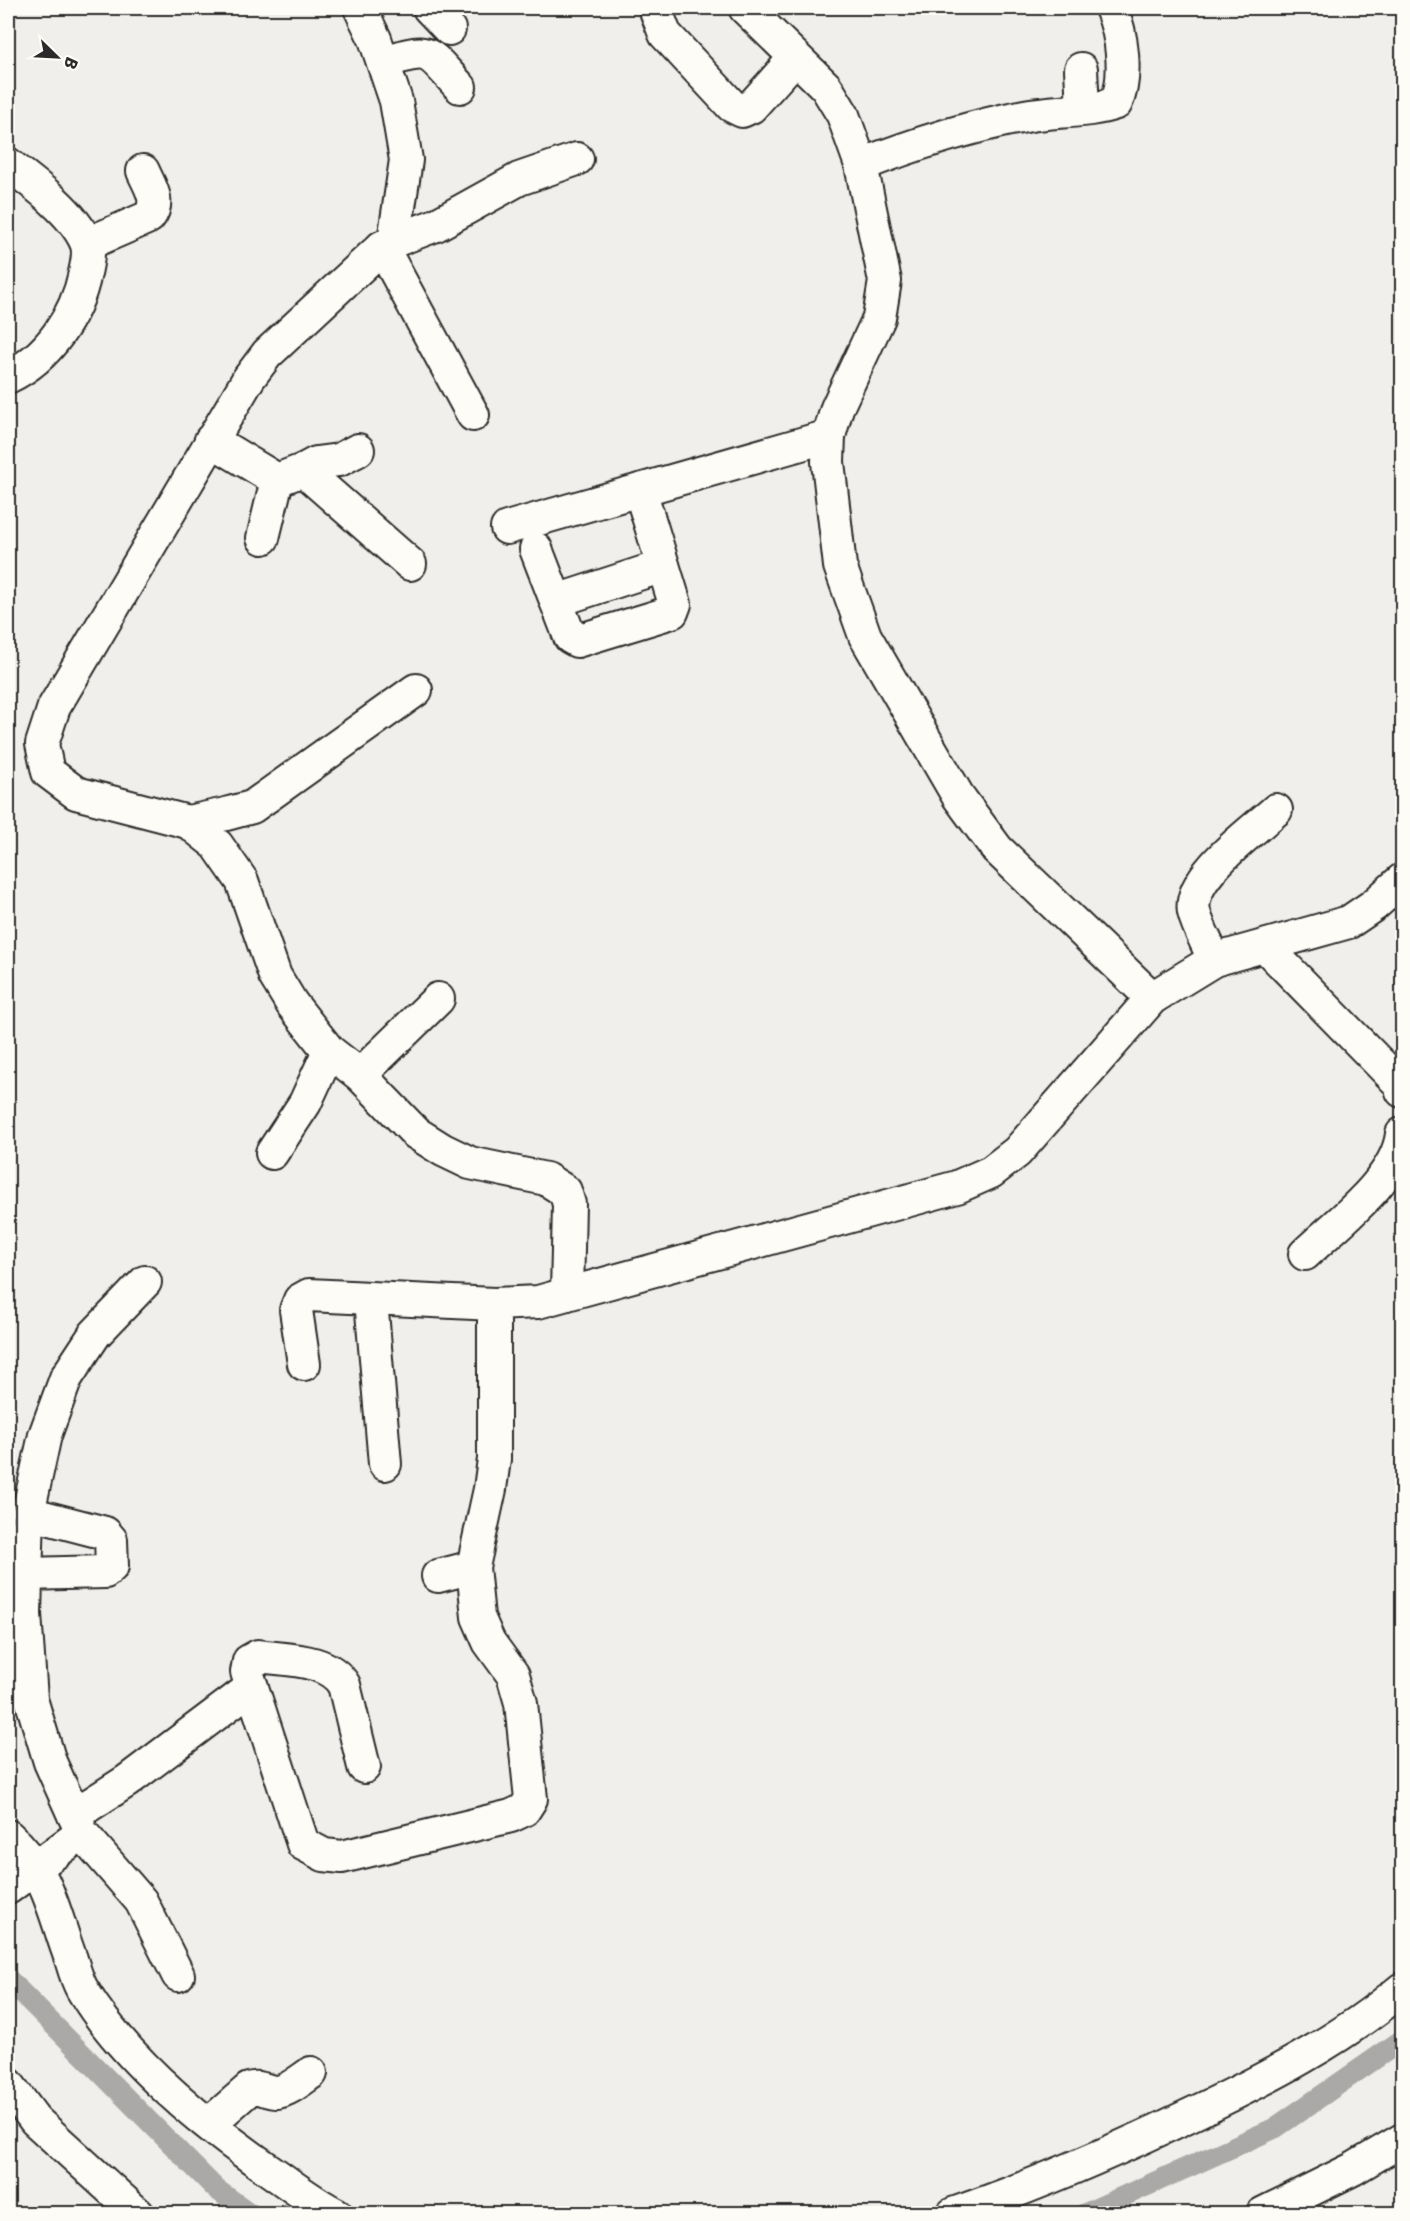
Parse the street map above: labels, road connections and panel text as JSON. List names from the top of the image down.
{
  "north": "bottom right"
}
